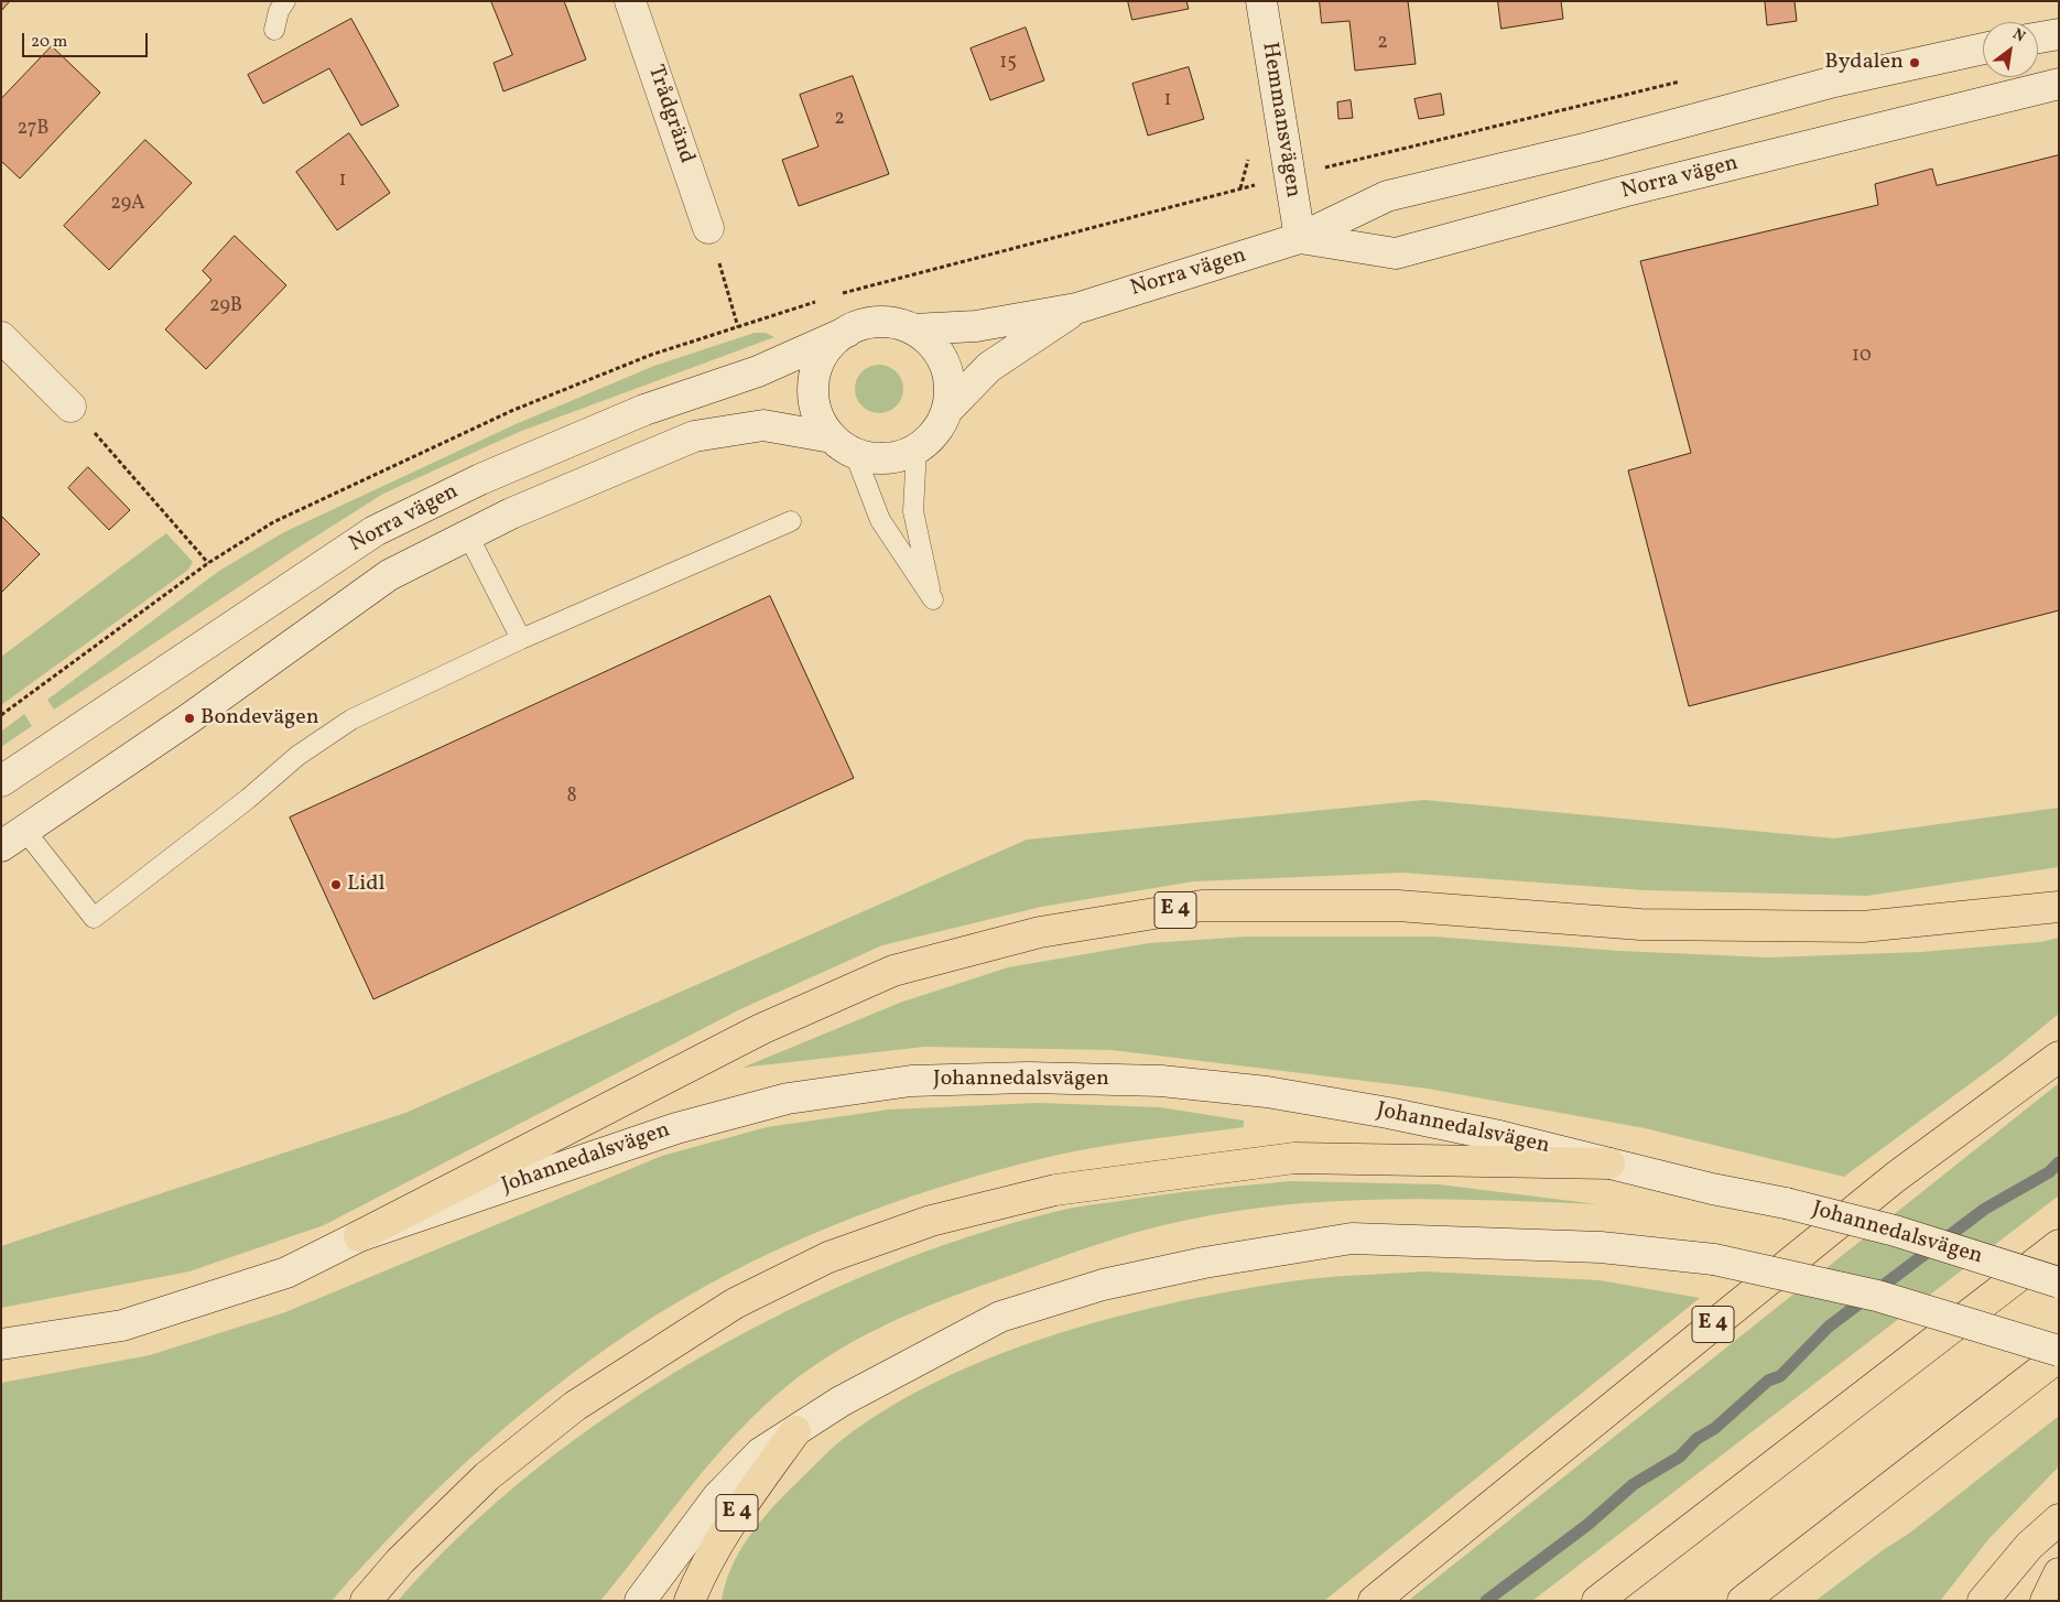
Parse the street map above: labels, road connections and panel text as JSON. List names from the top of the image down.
{
  "streets": {
    "highway": ["E 4"],
    "main road": [
      "Trådgränd",
      "Hemmansvägen",
      "Norra vägen",
      "Johannedalsvägen"
    ]
  },
  "crossings": [
    ["Hemmansvägen", "Norra vägen"],
    ["E 4", "Johannedalsvägen"]
  ],
  "places": ["Bydalen", "Bondevägen", "Lidl"],
  "house_numbers": [
    "2",
    "15",
    "1",
    "2",
    "27B",
    "1",
    "29A",
    "29B",
    "10",
    "8"
  ],
  "scale_bar": "20 m",
  "north": "top right"
}
